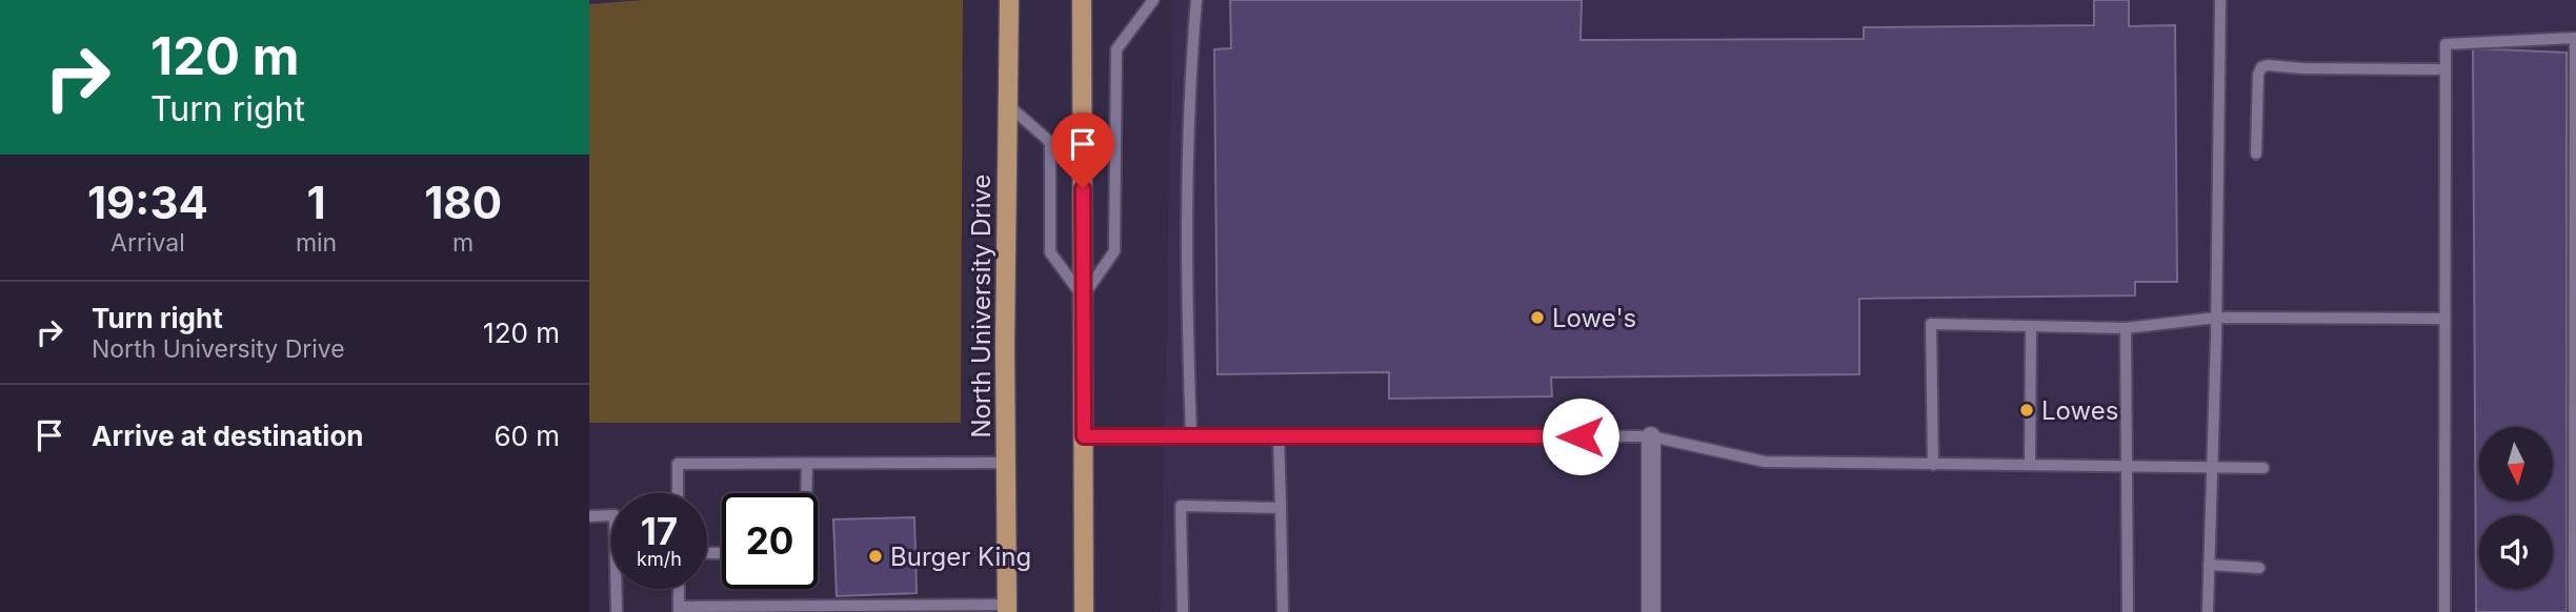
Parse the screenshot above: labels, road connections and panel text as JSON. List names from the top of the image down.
{
  "streets": {
    "main road": ["North University Drive"]
  },
  "places": ["Lowe's", "Lowes", "Burger King"],
  "north": "bottom",
  "page": {
    "turn": ["120 m", "Turn right"],
    "eta": [
      "19:34",
      "Arrival",
      "1",
      "min",
      "180",
      "m"
    ],
    "list": [
      {
        "name": "Turn right",
        "note": "North University Drive",
        "value": "120 m"
      },
      {
        "name": "Arrive at destination",
        "value": "60 m"
      }
    ],
    "speed": "17 km/h",
    "limit": "20"
  }
}
